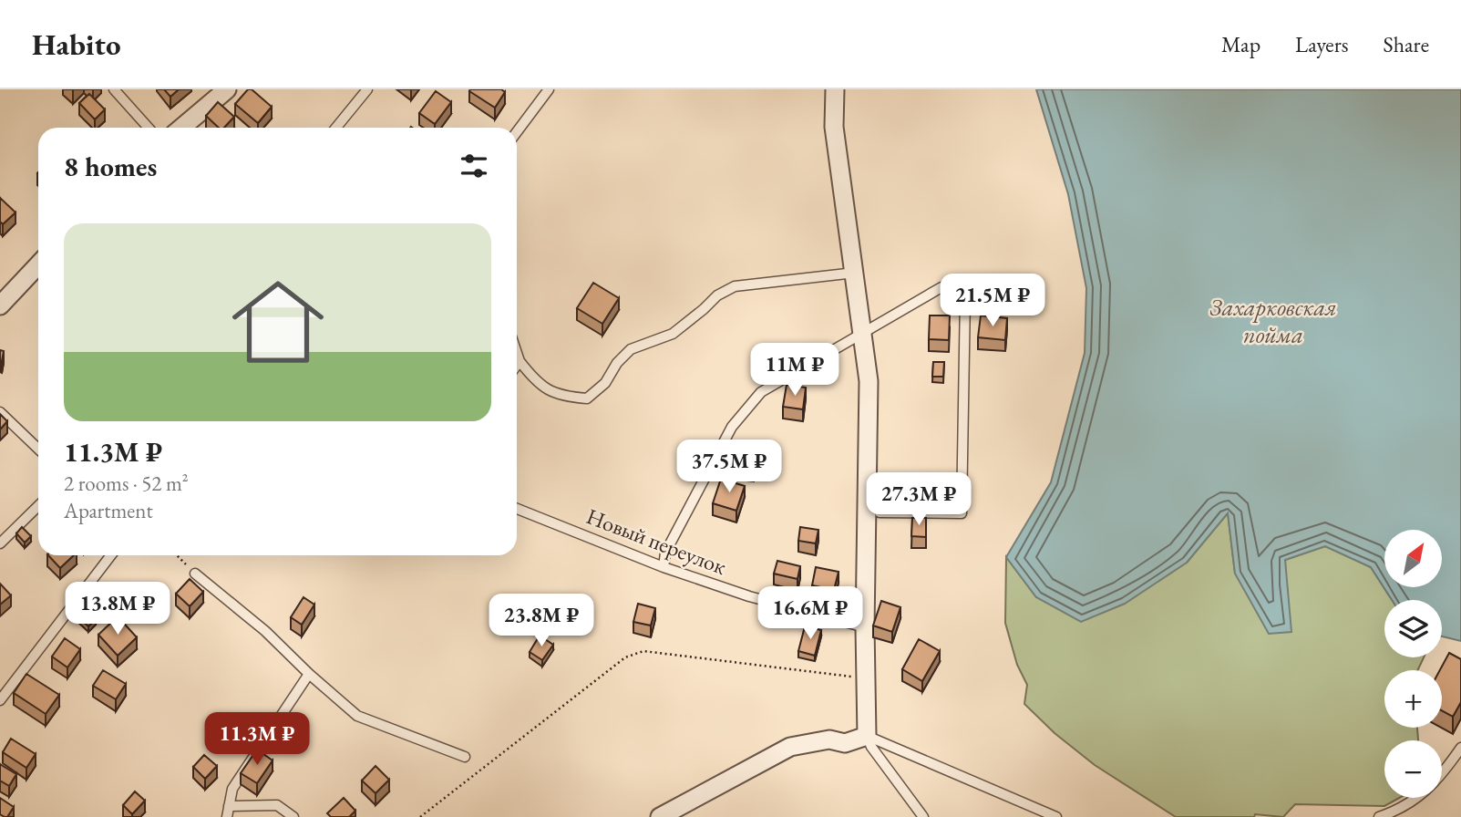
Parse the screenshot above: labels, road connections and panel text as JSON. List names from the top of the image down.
{
  "streets": {
    "lane": ["Новый переулок"]
  },
  "water": ["Захарковская пойма"],
  "north": "top right",
  "page": {
    "header": "Habito",
    "nav": ["Map", "Layers", "Share"],
    "heading": "8 homes",
    "list": [
      {
        "name": "11.3M ₽",
        "note": "2 rooms · 52 m² · Apartment"
      }
    ],
    "price": [
      "21.5M ₽",
      "11M ₽",
      "37.5M ₽",
      "27.3M ₽",
      "13.8M ₽",
      "16.6M ₽",
      "23.8M ₽",
      "11.3M ₽"
    ],
    "map_buttons": ["+", "−"]
  }
}
